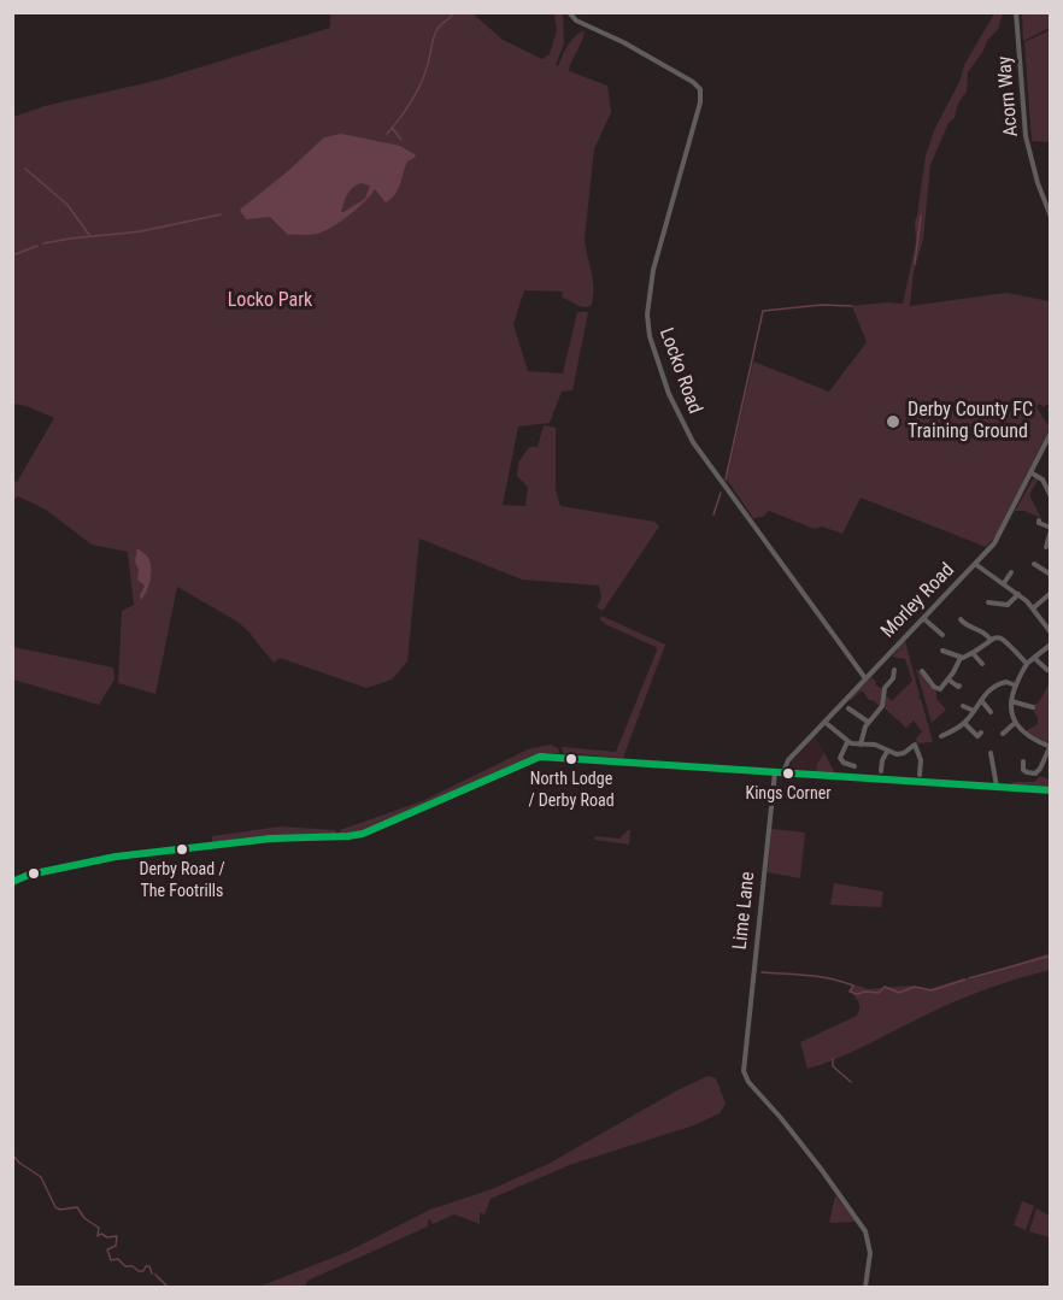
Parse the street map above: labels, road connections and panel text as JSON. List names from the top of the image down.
{
  "streets": {
    "street": [
      "Acorn Way",
      "Locko Road",
      "Morley Road",
      "Lime Lane"
    ]
  },
  "crossings": [
    ["Locko Road", "Morley Road"]
  ],
  "parks": ["Locko Park"],
  "places": [
    "Derby County FC Training Ground",
    "North Lodge / Derby Road",
    "Kings Corner",
    "Derby Road / The Footrills"
  ]
}
